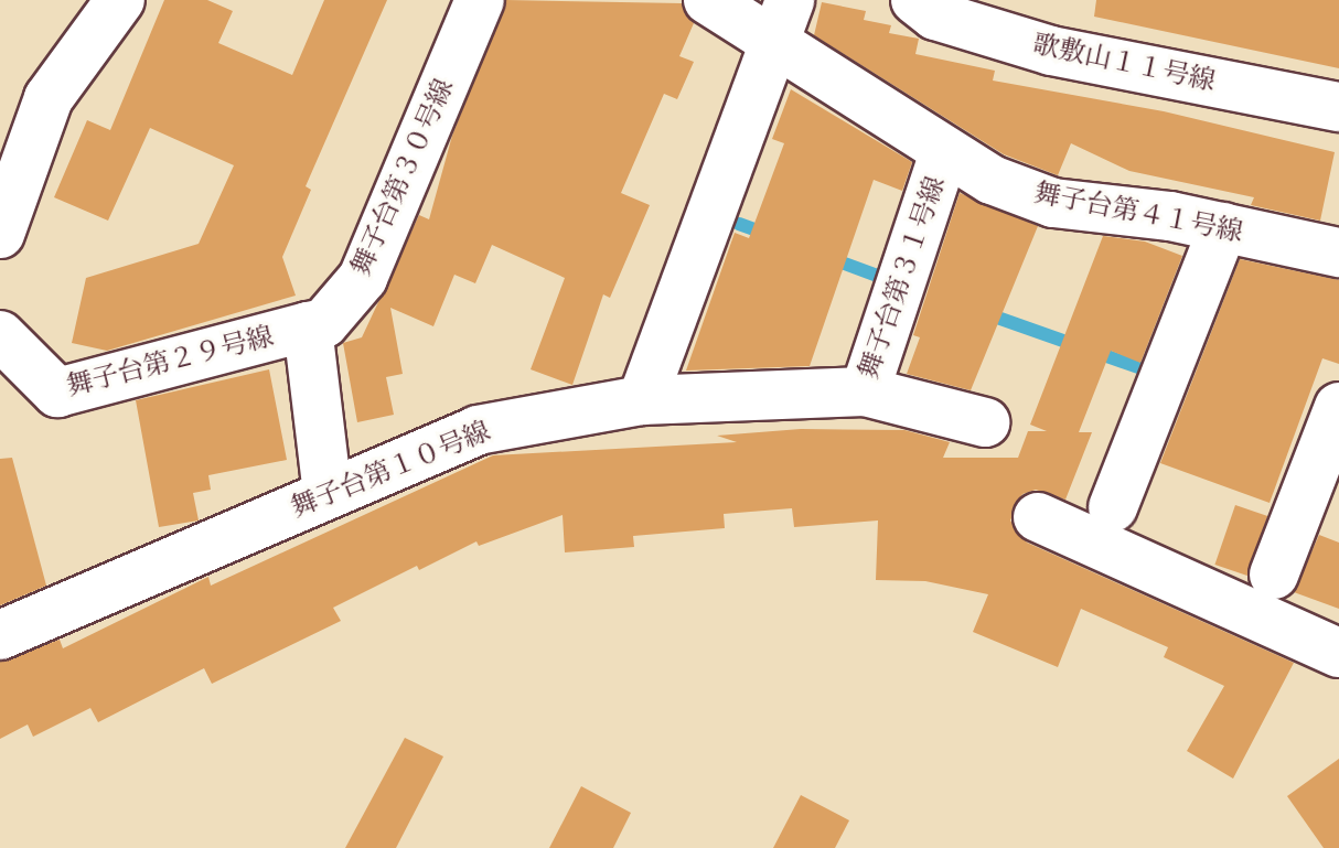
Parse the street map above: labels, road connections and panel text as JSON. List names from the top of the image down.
{
  "streets": {
    "street": [
      "歌敷山１１号線",
      "舞子台第３０号線",
      "舞子台第４１号線",
      "舞子台第３１号線",
      "舞子台第２９号線",
      "舞子台第１０号線"
    ]
  },
  "crossings": [
    ["舞子台第３０号線", "舞子台第２９号線"],
    ["舞子台第４１号線", "舞子台第３１号線"],
    ["舞子台第３１号線", "舞子台第１０号線"]
  ]
}
